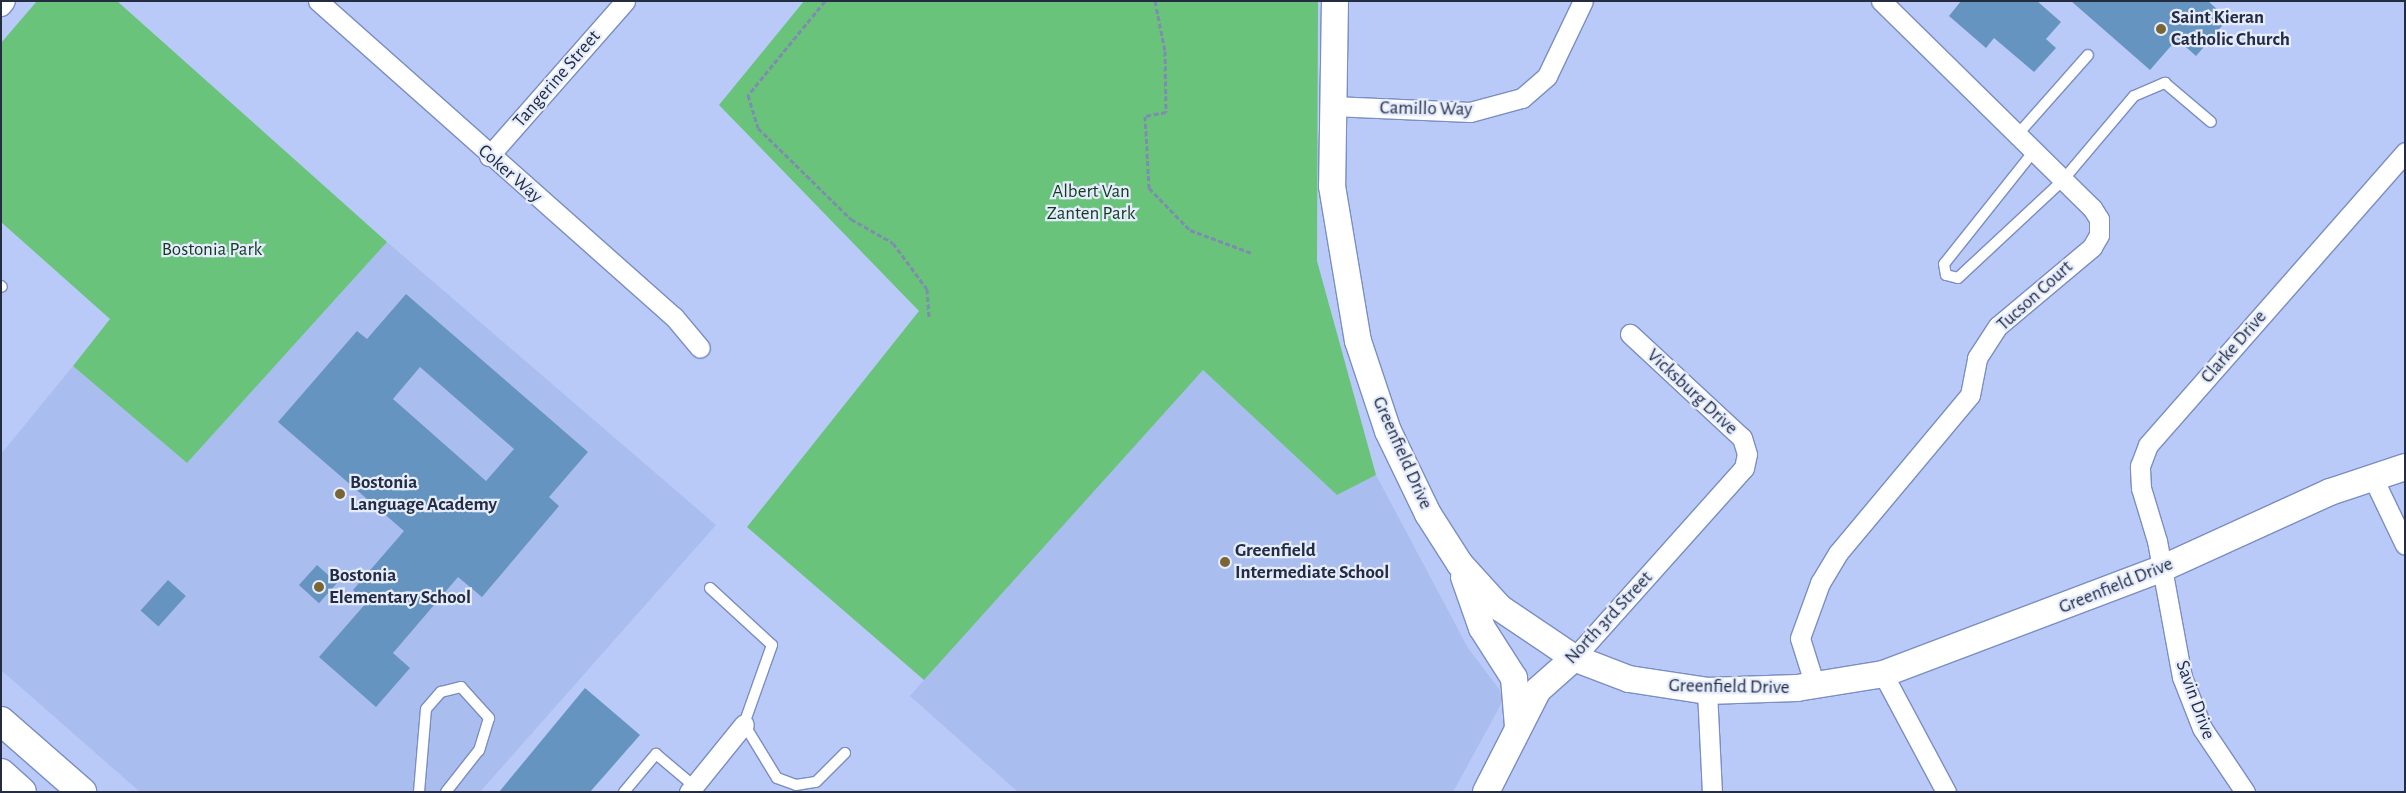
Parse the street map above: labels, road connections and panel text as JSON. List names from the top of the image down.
{
  "streets": {
    "main road": ["Greenfield Drive", "North 3rd Street"],
    "street": [
      "Tangerine Street",
      "Camillo Way",
      "Coker Way",
      "Tucson Court",
      "Clarke Drive",
      "Vicksburg Drive",
      "Savin Drive"
    ]
  },
  "crossings": [
    ["Tangerine Street", "Coker Way"],
    ["Camillo Way", "Greenfield Drive"],
    ["Tucson Court", "Greenfield Drive"],
    ["Clarke Drive", "Greenfield Drive"],
    ["Clarke Drive", "Savin Drive"],
    ["Vicksburg Drive", "North 3rd Street"],
    ["Greenfield Drive", "North 3rd Street"],
    ["Greenfield Drive", "Savin Drive"]
  ],
  "parks": ["Albert Van Zanten Park", "Bostonia Park"],
  "places": [
    "Saint Kieran Catholic Church",
    "Bostonia Language Academy",
    "Greenfield Intermediate School",
    "Bostonia Elementary School"
  ]
}
